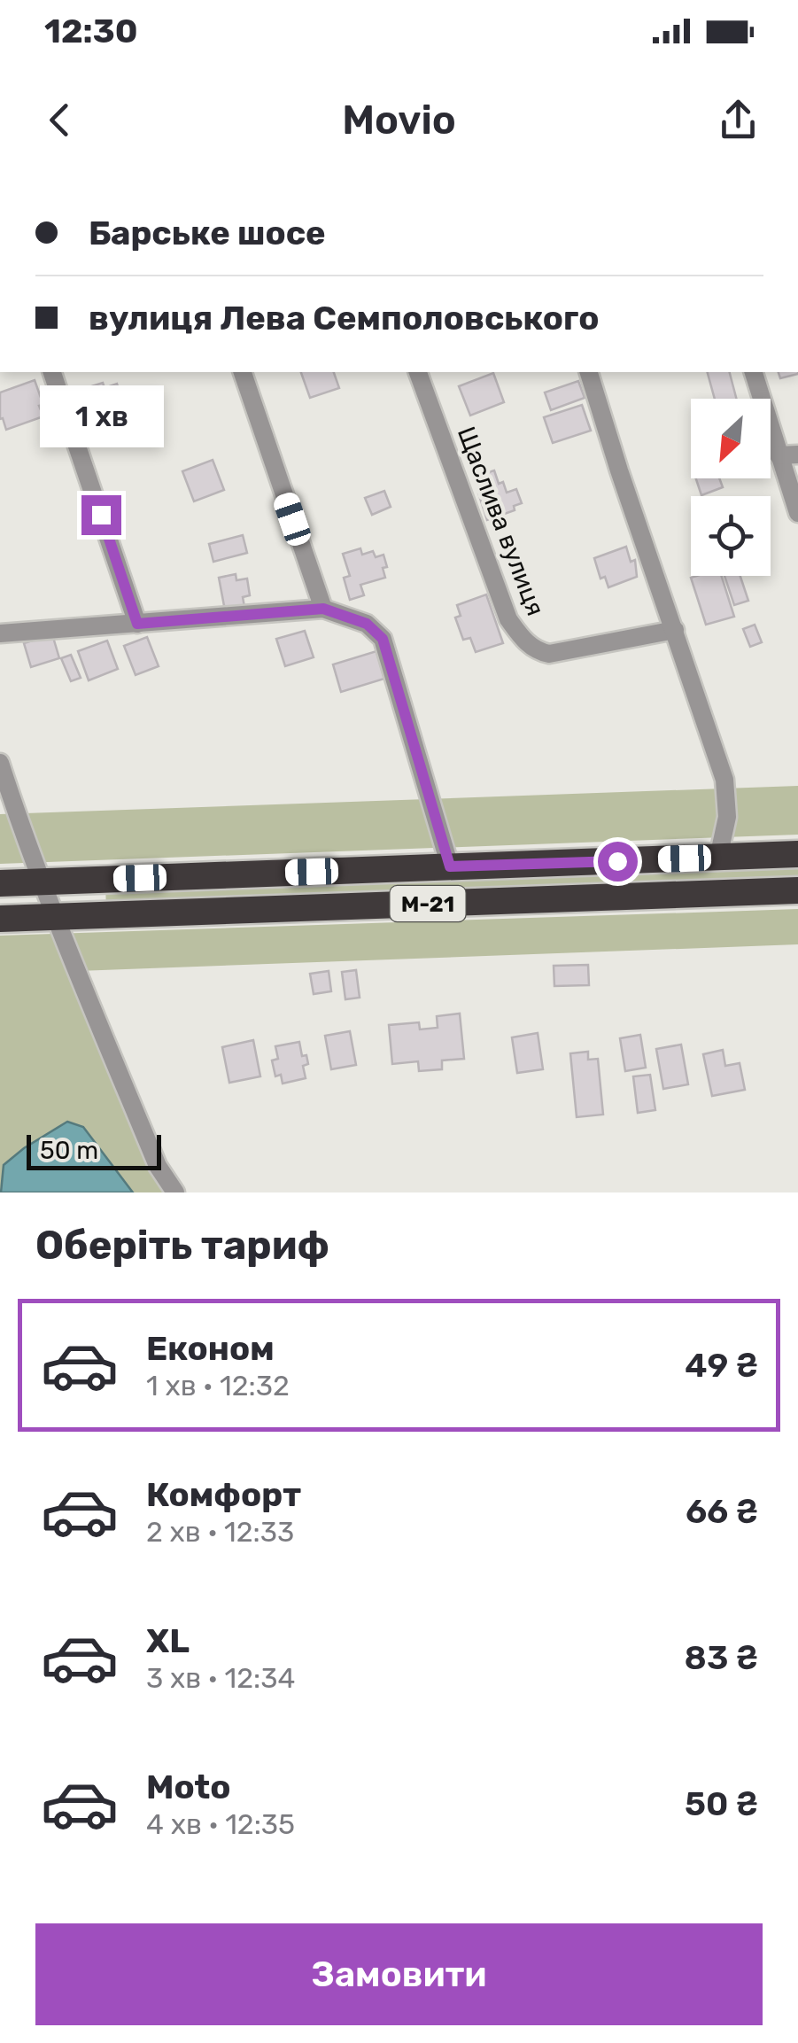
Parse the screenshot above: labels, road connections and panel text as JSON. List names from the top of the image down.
{
  "streets": {
    "highway": ["М-21"],
    "street": ["Щаслива вулиця"]
  },
  "scale_bar": "50 m",
  "north": "bottom left",
  "page": {
    "status": "12:30",
    "header": "Movio",
    "banner": ["Барське шосе", "вулиця Лева Семполовського"],
    "bubble": "1 хв",
    "scale": "50 m",
    "heading": "Оберіть тариф",
    "list": [
      {
        "name": "Економ",
        "note": "1 хв · 12:32",
        "value": "49 ₴"
      },
      {
        "name": "Комфорт",
        "note": "2 хв · 12:33",
        "value": "66 ₴"
      },
      {
        "name": "XL",
        "note": "3 хв · 12:34",
        "value": "83 ₴"
      },
      {
        "name": "Moto",
        "note": "4 хв · 12:35",
        "value": "50 ₴"
      }
    ],
    "buttons": "Замовити"
  }
}
